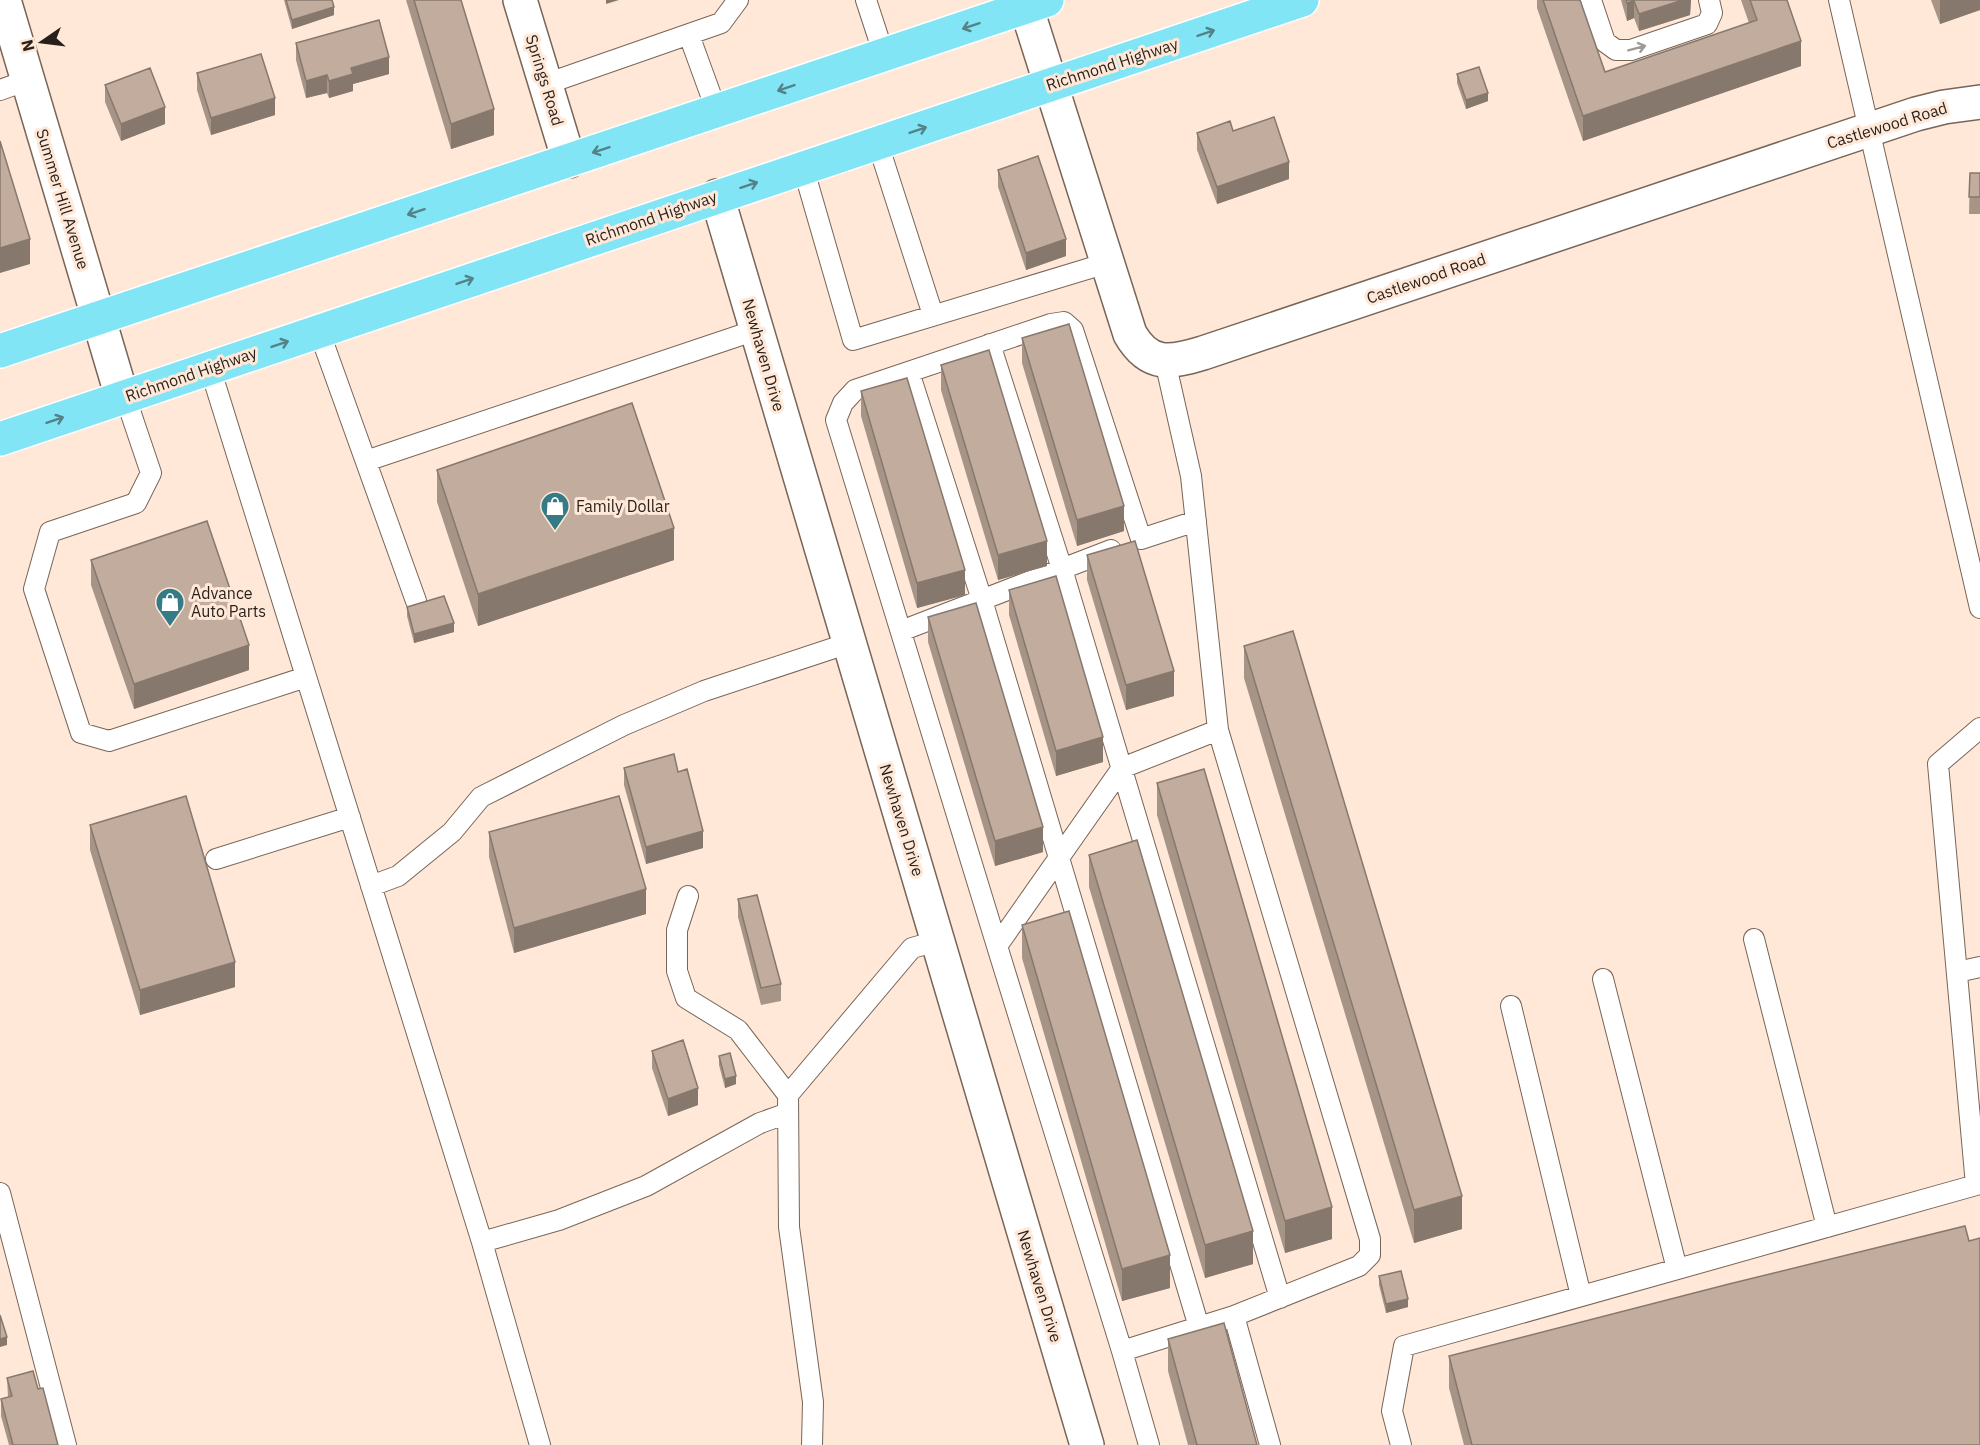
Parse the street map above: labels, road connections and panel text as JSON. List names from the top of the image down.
{
  "streets": {
    "main road": ["Richmond Highway"],
    "street": [
      "Springs Road",
      "Castlewood Road",
      "Summer Hill Avenue",
      "Newhaven Drive"
    ]
  },
  "crossings": [
    ["Richmond Highway", "Summer Hill Avenue"],
    ["Richmond Highway", "Newhaven Drive"]
  ],
  "places": {
    "shop": ["Family Dollar", "Advance Auto Parts"]
  },
  "north": "left"
}
